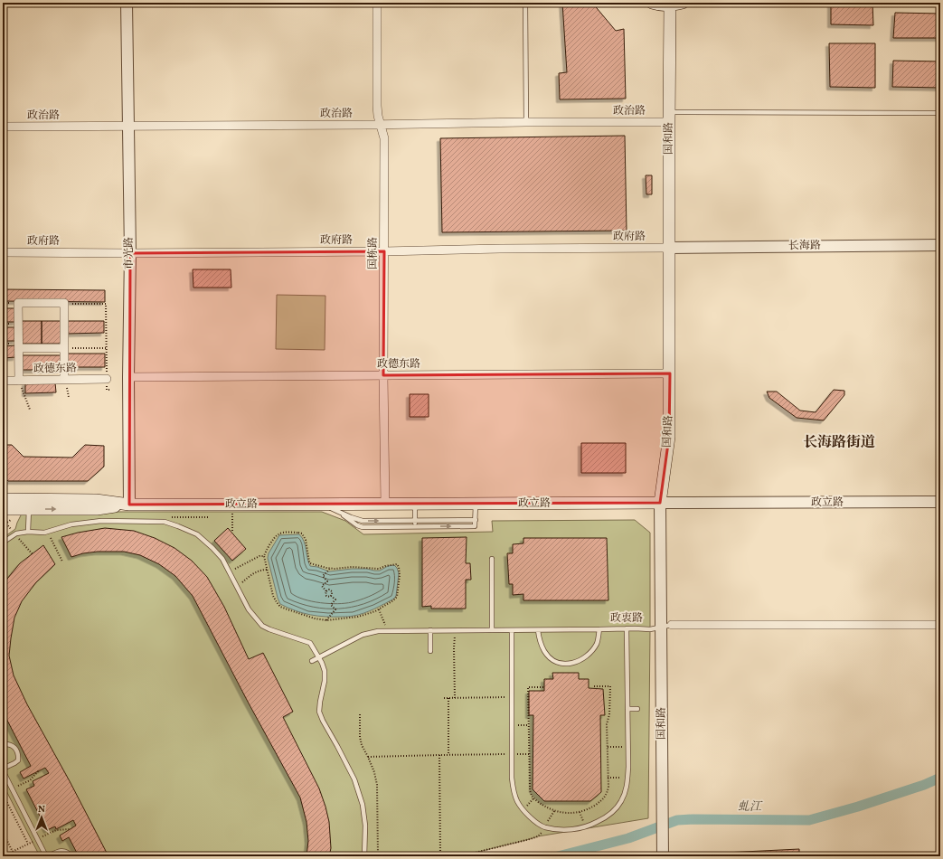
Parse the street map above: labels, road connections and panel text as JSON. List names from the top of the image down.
{
  "streets": {
    "main road": ["国和路", "政立路"],
    "street": [
      "政治路",
      "政府路",
      "长海路",
      "市光路",
      "国栋路",
      "政德东路",
      "政衷路"
    ]
  },
  "crossings": [
    ["政治路", "国和路"],
    ["政治路", "市光路"],
    ["政治路", "国栋路"],
    ["国和路", "政府路"],
    ["国和路", "长海路"],
    ["国和路", "政德东路"],
    ["国和路", "政立路"],
    ["国和路", "政衷路"],
    ["政府路", "长海路"],
    ["政府路", "市光路"],
    ["政府路", "国栋路"],
    ["市光路", "政德东路"],
    ["市光路", "政立路"],
    ["国栋路", "政德东路"],
    ["国栋路", "政立路"]
  ],
  "districts": ["长海路街道"],
  "water": ["虬江"],
  "north": "top"
}
